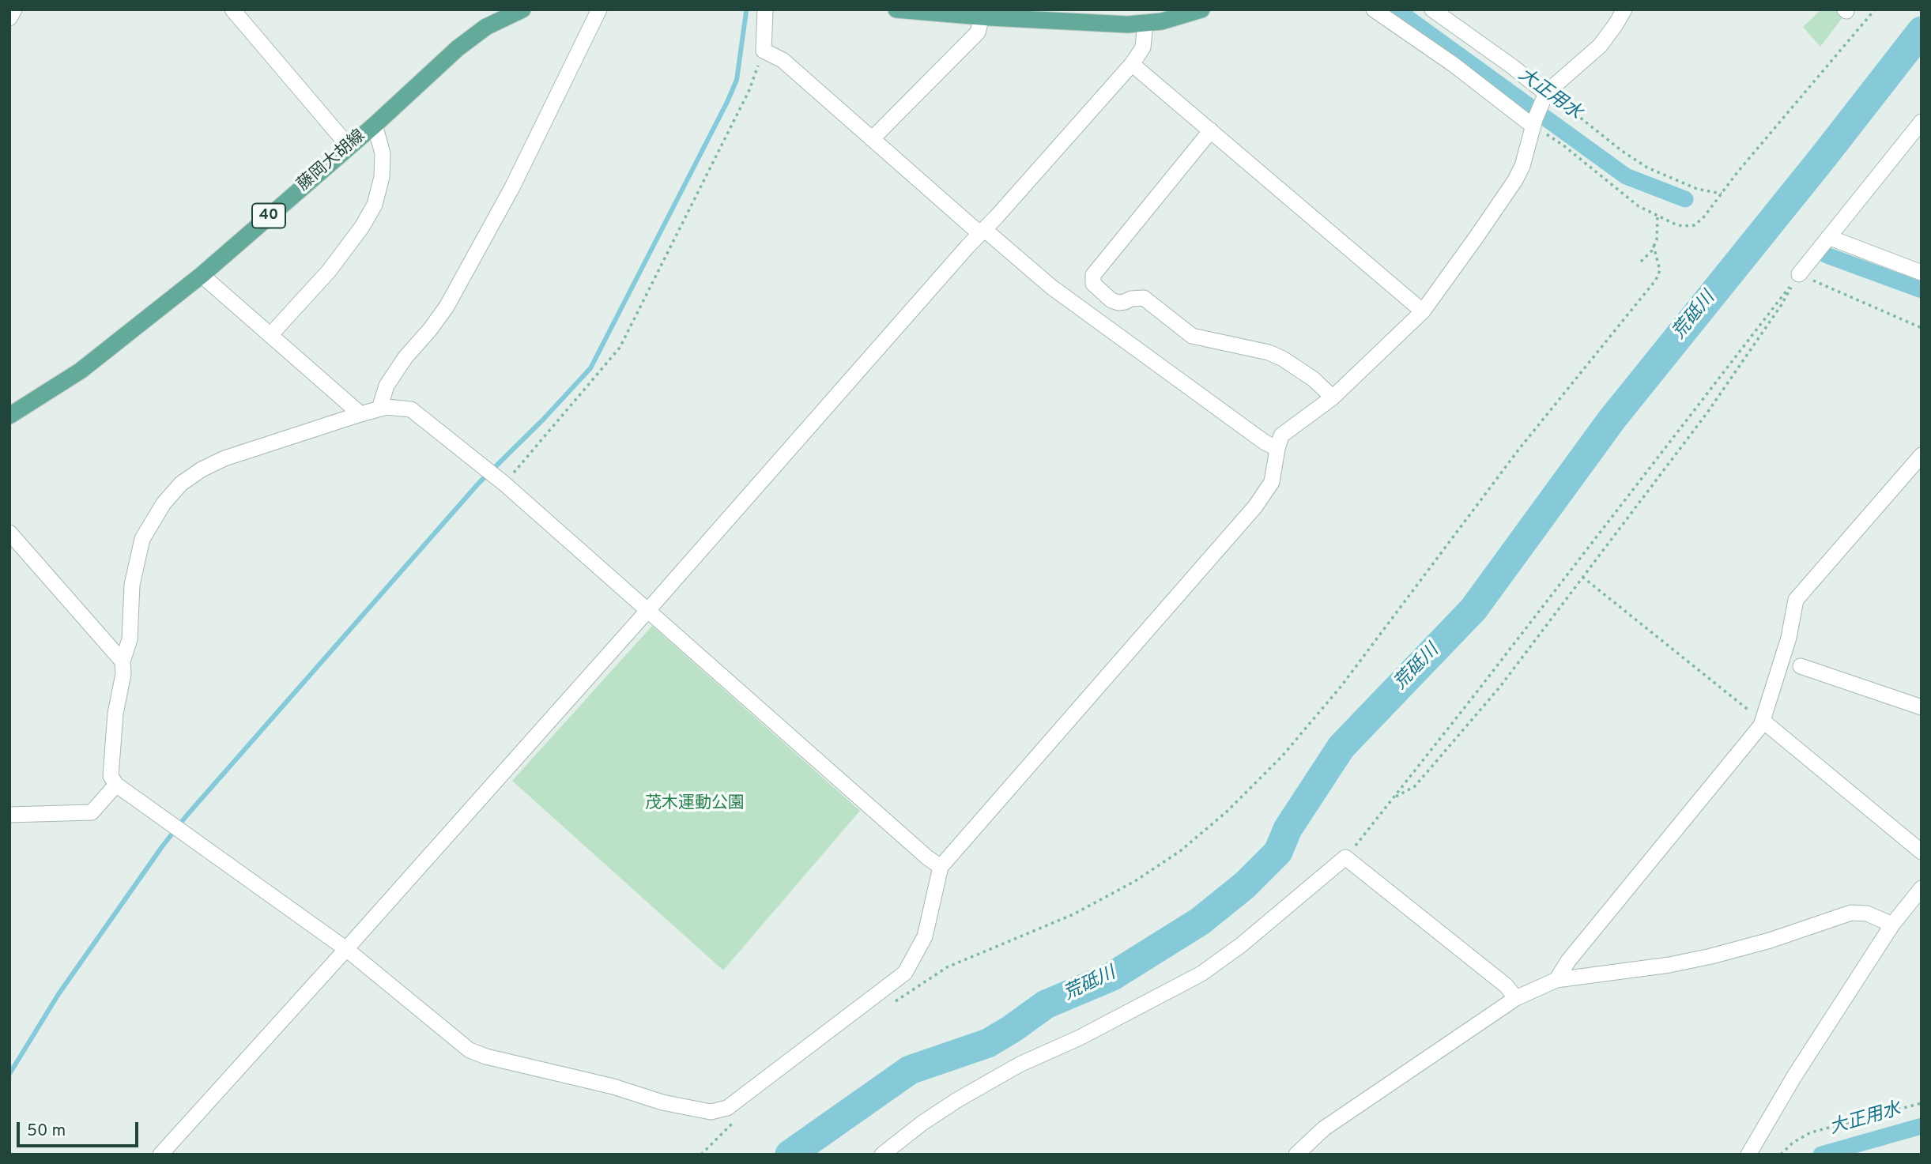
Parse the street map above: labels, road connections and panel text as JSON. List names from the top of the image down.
{
  "streets": {
    "main road": ["藤岡大胡線", "40"]
  },
  "water": ["大正用水", "荒砥川"],
  "parks": ["茂木運動公園"],
  "scale_bar": "50 m"
}
